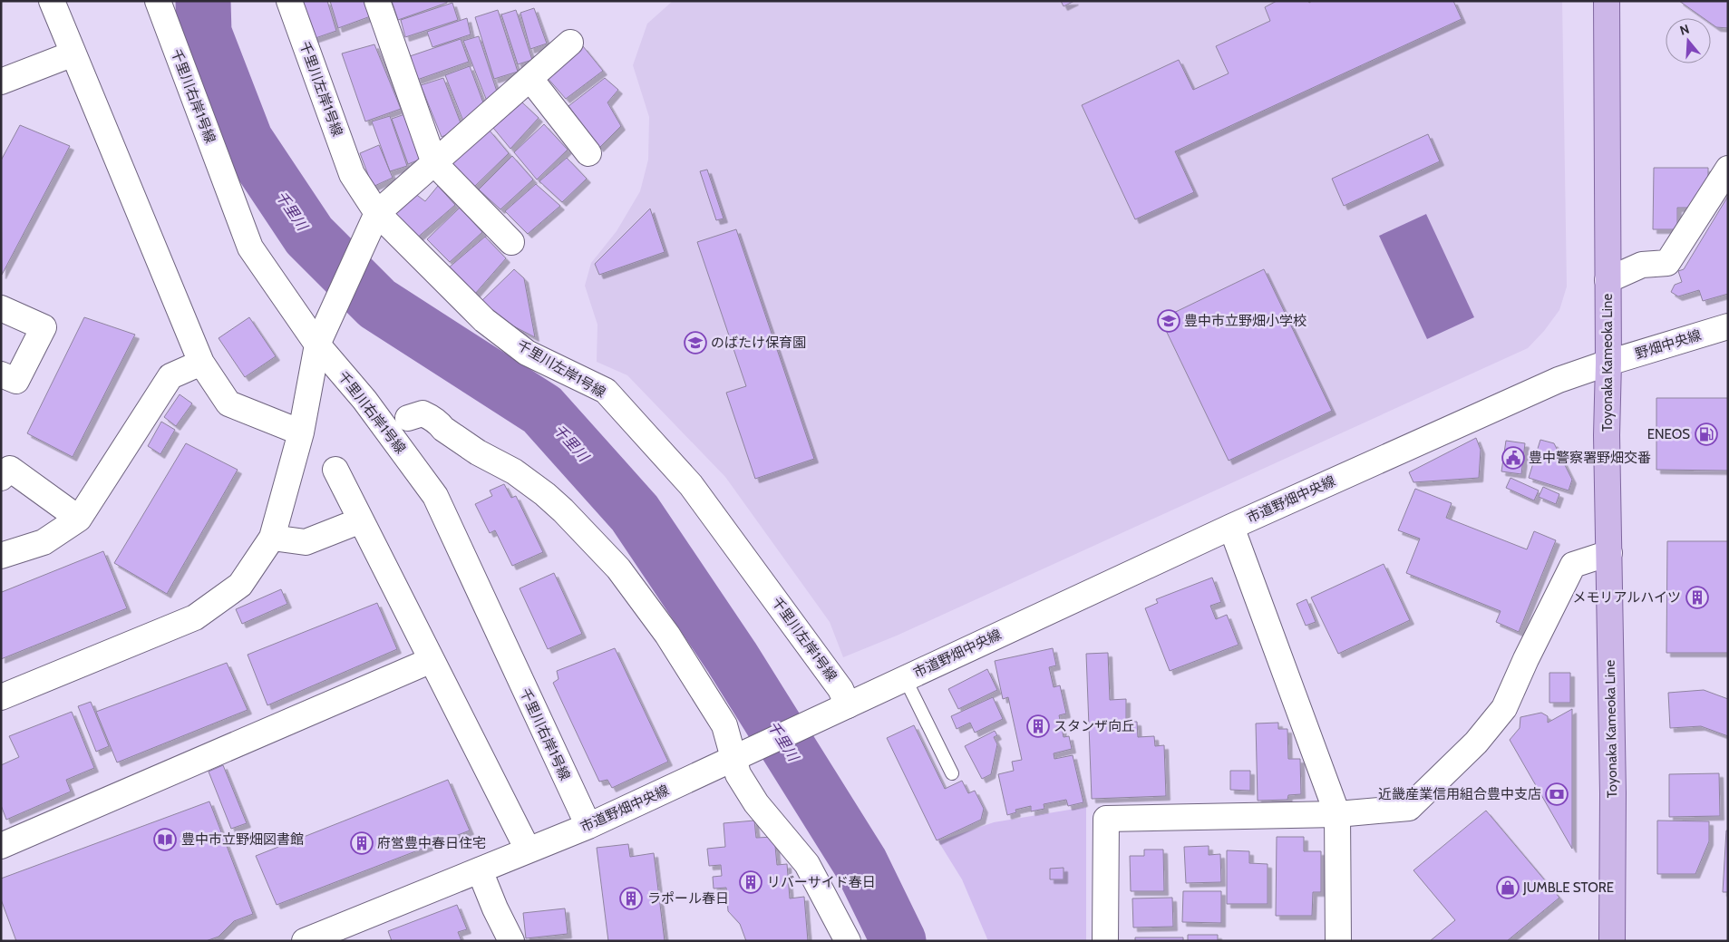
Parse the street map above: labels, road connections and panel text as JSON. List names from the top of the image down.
{
  "streets": {
    "main road": ["Toyonaka Kameoka Line"],
    "street": [
      "千里川左岸1号線",
      "千里川右岸1号線",
      "野畑中央線",
      "市道野畑中央線"
    ]
  },
  "crossings": [
    ["千里川左岸1号線", "市道野畑中央線"],
    ["千里川右岸1号線", "市道野畑中央線"],
    ["野畑中央線", "Toyonaka Kameoka Line"],
    ["野畑中央線", "市道野畑中央線"],
    ["Toyonaka Kameoka Line", "市道野畑中央線"]
  ],
  "water": ["千里川"],
  "places": {
    "school or university": ["豊中市立野畑小学校", "のばたけ保育園"],
    "fuel station": ["ENEOS"],
    "public building": ["豊中警察署野畑交番"],
    "building": [
      "メモリアルハイツ",
      "スタンザ向丘",
      "府営豊中春日住宅",
      "リバーサイド春日",
      "ラポール春日"
    ],
    "bank": ["近畿産業信用組合豊中支店"],
    "library": ["豊中市立野畑図書館"],
    "shop": ["JUMBLE STORE"]
  },
  "north": "top"
}
